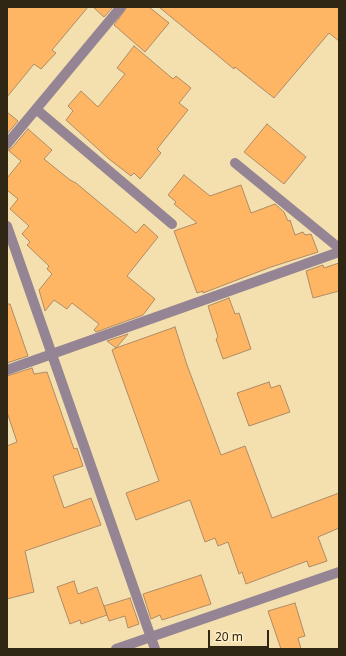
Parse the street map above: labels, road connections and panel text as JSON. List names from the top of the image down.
{
  "scale_bar": "20 m"
}
